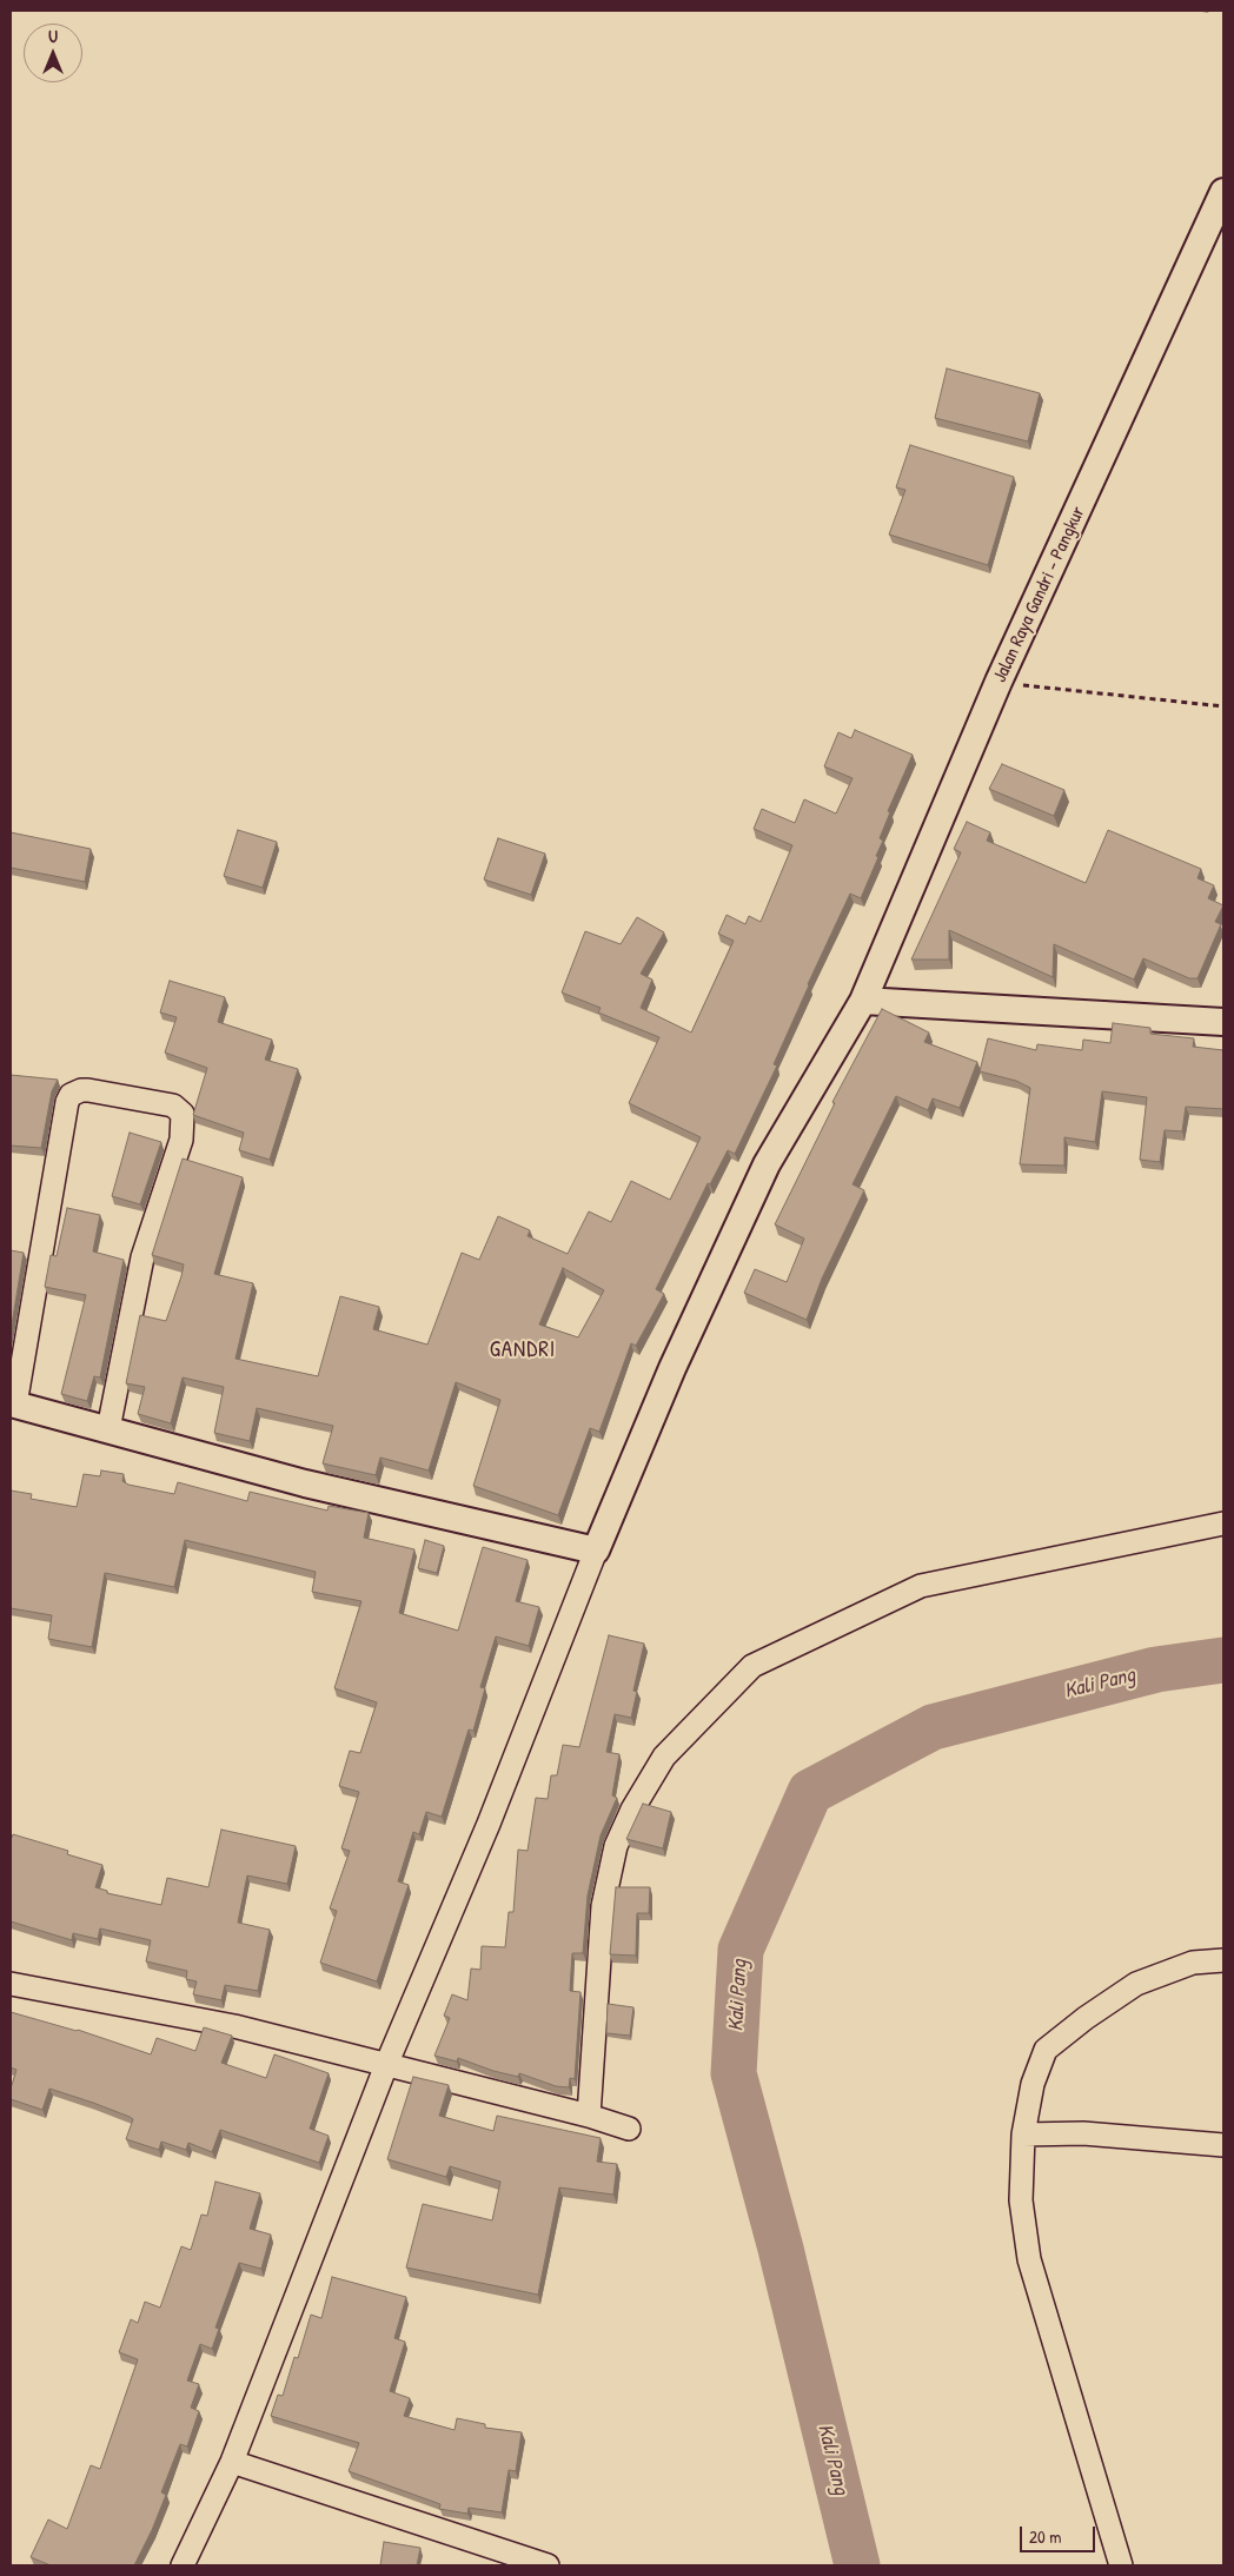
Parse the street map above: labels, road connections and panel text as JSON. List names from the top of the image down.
{
  "streets": {
    "street": ["Jalan Raya Gandri - Pangkur"]
  },
  "districts": ["GANDRI"],
  "water": ["Kali Pang"],
  "scale_bar": "20 m",
  "north": "top"
}
